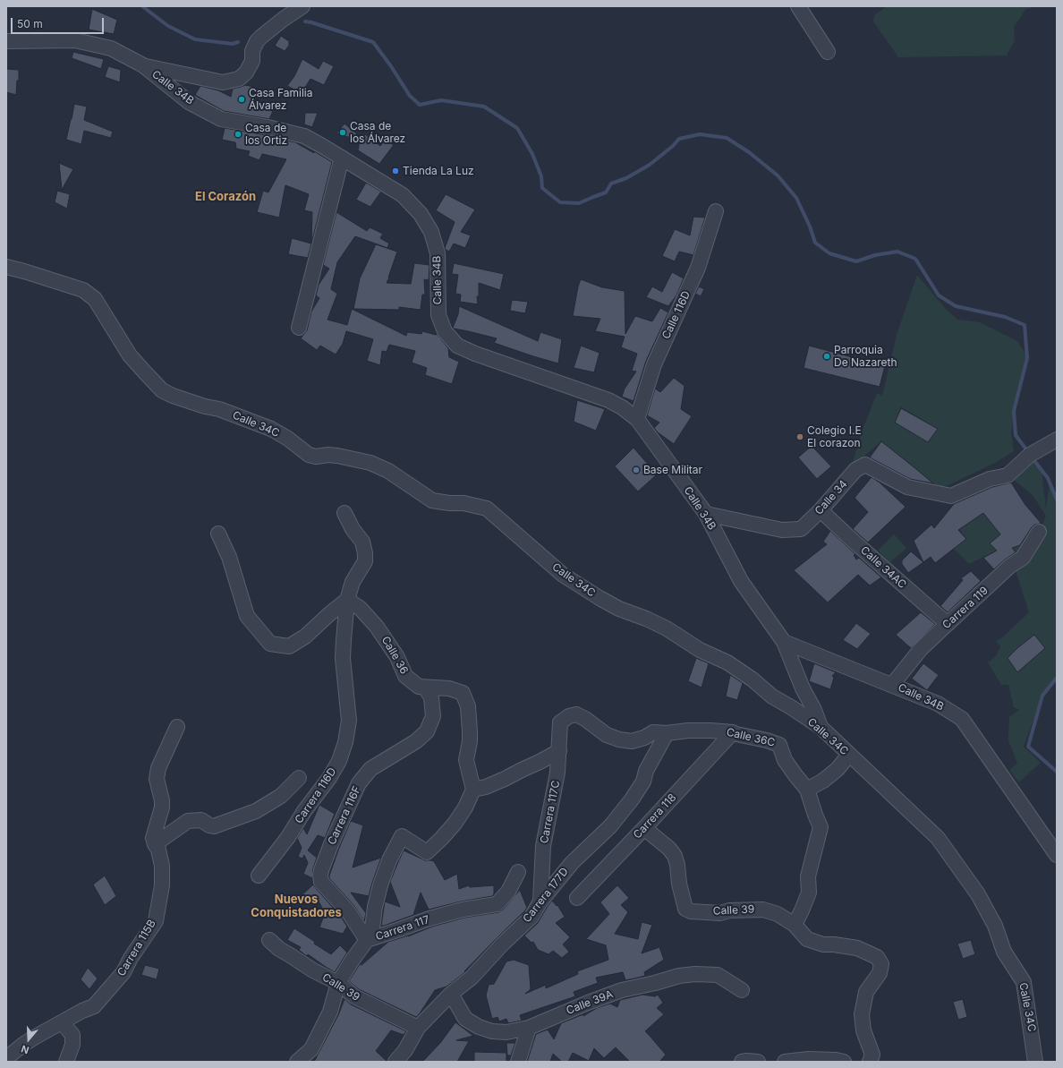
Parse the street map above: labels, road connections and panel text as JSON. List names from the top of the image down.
{
  "streets": {
    "street": [
      "Calle 34B",
      "Calle 116D",
      "Calle 34C",
      "Calle 34",
      "Calle 34AC",
      "Carrera 119",
      "Calle 36",
      "Calle 36C",
      "Carrera 116D",
      "Carrera 117C",
      "Carrera 116F",
      "Carrera 118",
      "Carrera 177D",
      "Calle 39",
      "Carrera 117",
      "Carrera 115B",
      "Calle 39A"
    ]
  },
  "crossings": [
    ["Calle 34B", "Calle 116D"],
    ["Calle 34B", "Calle 34C"],
    ["Calle 34B", "Calle 34"],
    ["Calle 34B", "Carrera 119"],
    ["Calle 34", "Calle 34AC"],
    ["Calle 34AC", "Carrera 119"],
    ["Calle 36", "Carrera 116D"],
    ["Calle 36", "Carrera 116F"],
    ["Calle 36C", "Carrera 117C"],
    ["Calle 36C", "Carrera 118"],
    ["Calle 36C", "Carrera 177D"],
    ["Calle 36C", "Calle 39"],
    ["Carrera 117C", "Carrera 177D"],
    ["Carrera 116F", "Carrera 117"],
    ["Carrera 118", "Calle 39"],
    ["Carrera 177D", "Calle 39"],
    ["Carrera 177D", "Calle 39A"],
    ["Calle 39", "Carrera 117"]
  ],
  "districts": ["El Corazón", "Nuevos Conquistadores"],
  "places": [
    "Casa Familia Álvarez",
    "Casa de los Álvarez",
    "Casa de los Ortiz",
    "Tienda La Luz",
    "Parroquia De Nazareth",
    "Colegio I.E El corazon",
    "Base Militar"
  ],
  "scale_bar": "50 m",
  "north": "bottom"
}
